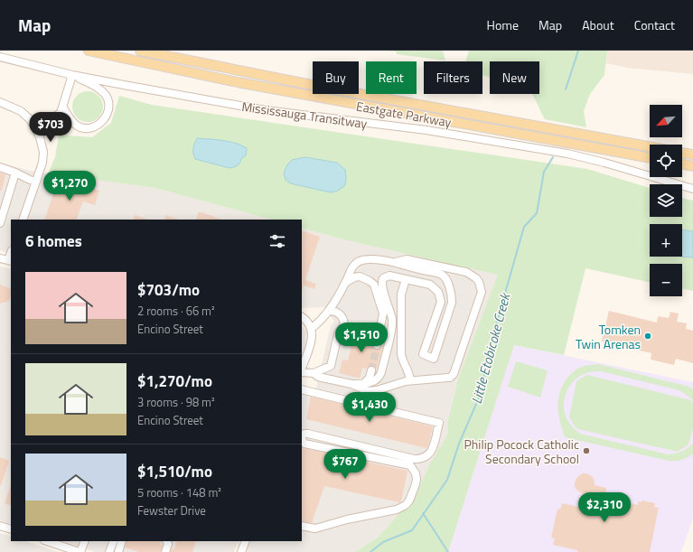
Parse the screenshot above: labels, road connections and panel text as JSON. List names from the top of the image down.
{
  "streets": {
    "main road": ["Eastgate Parkway"],
    "street": ["Mississauga Transitway"]
  },
  "water": ["Little Etobicoke Creek"],
  "places": ["Tomken Twin Arenas", "Philip Pocock Catholic Secondary School"],
  "north": "bottom left",
  "page": {
    "header": "Map",
    "nav": [
      "Home",
      "Map",
      "About",
      "Contact"
    ],
    "chip": [
      "Buy",
      "Rent",
      "Filters",
      "New"
    ],
    "map_buttons": ["+", "−"],
    "price": [
      "$703",
      "$1,270",
      "$1,510",
      "$1,430",
      "$767",
      "$2,310"
    ],
    "heading": "6 homes",
    "list": [
      {
        "name": "$703/mo",
        "note": "2 rooms · 66 m² · Encino Street"
      },
      {
        "name": "$1,270/mo",
        "note": "3 rooms · 98 m² · Encino Street"
      },
      {
        "name": "$1,510/mo",
        "note": "5 rooms · 148 m² · Fewster Drive"
      }
    ]
  }
}
